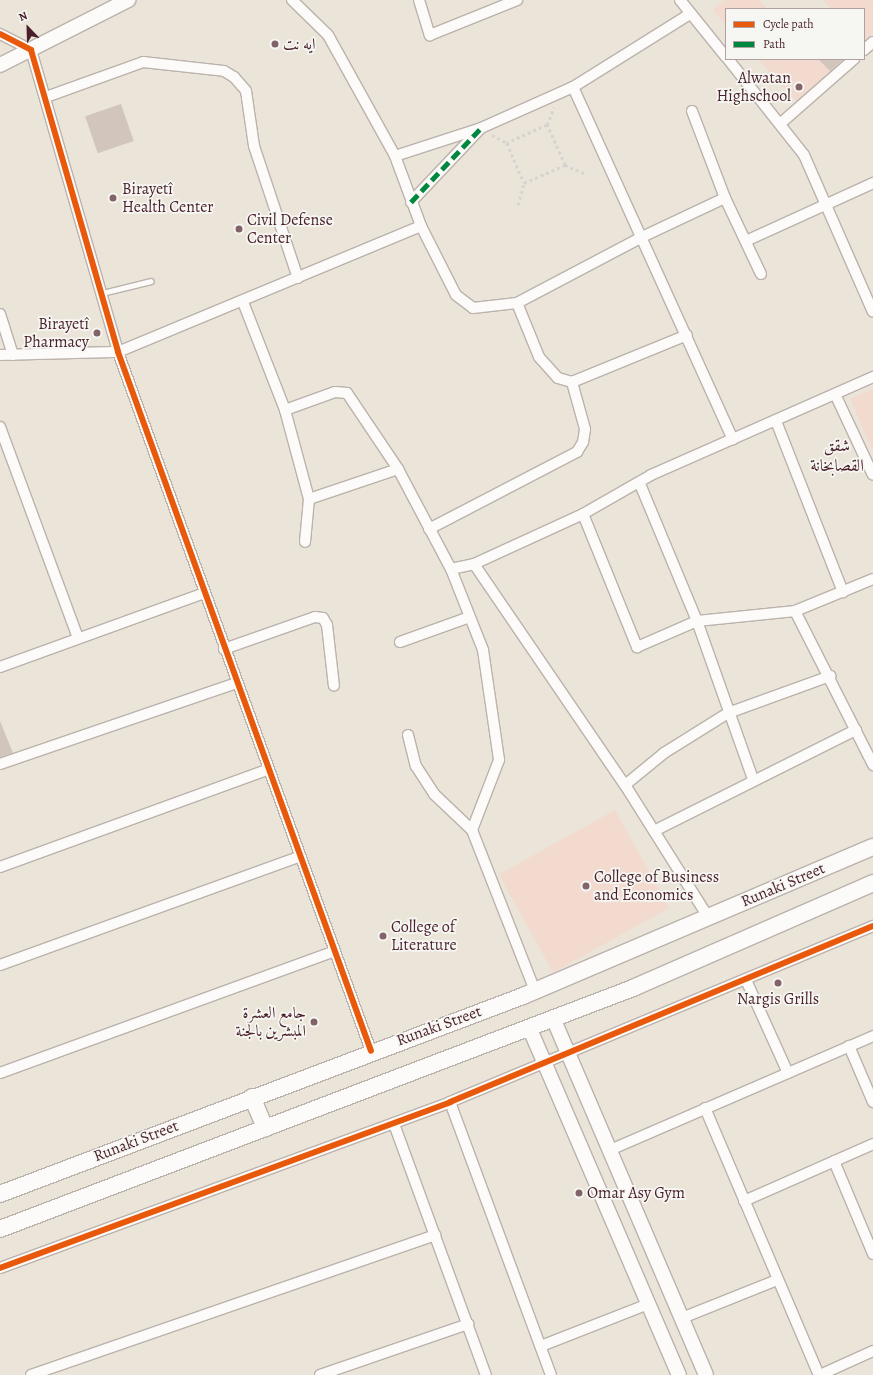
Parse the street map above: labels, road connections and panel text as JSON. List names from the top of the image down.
{
  "streets": {
    "main road": ["Runaki Street"]
  },
  "districts": ["شقق القصابخانة"],
  "places": [
    "ايه نت",
    "Alwatan Highschool",
    "Birayetî Health Center",
    "Civil Defense Center",
    "Birayetî Pharmacy",
    "College of Business and Economics",
    "College of Literature",
    "Nargis Grills",
    "جامع العشرة المبشرين بالجنة",
    "Omar Asy Gym"
  ],
  "legend": ["Cycle path", "Path"],
  "north": "top left"
}
